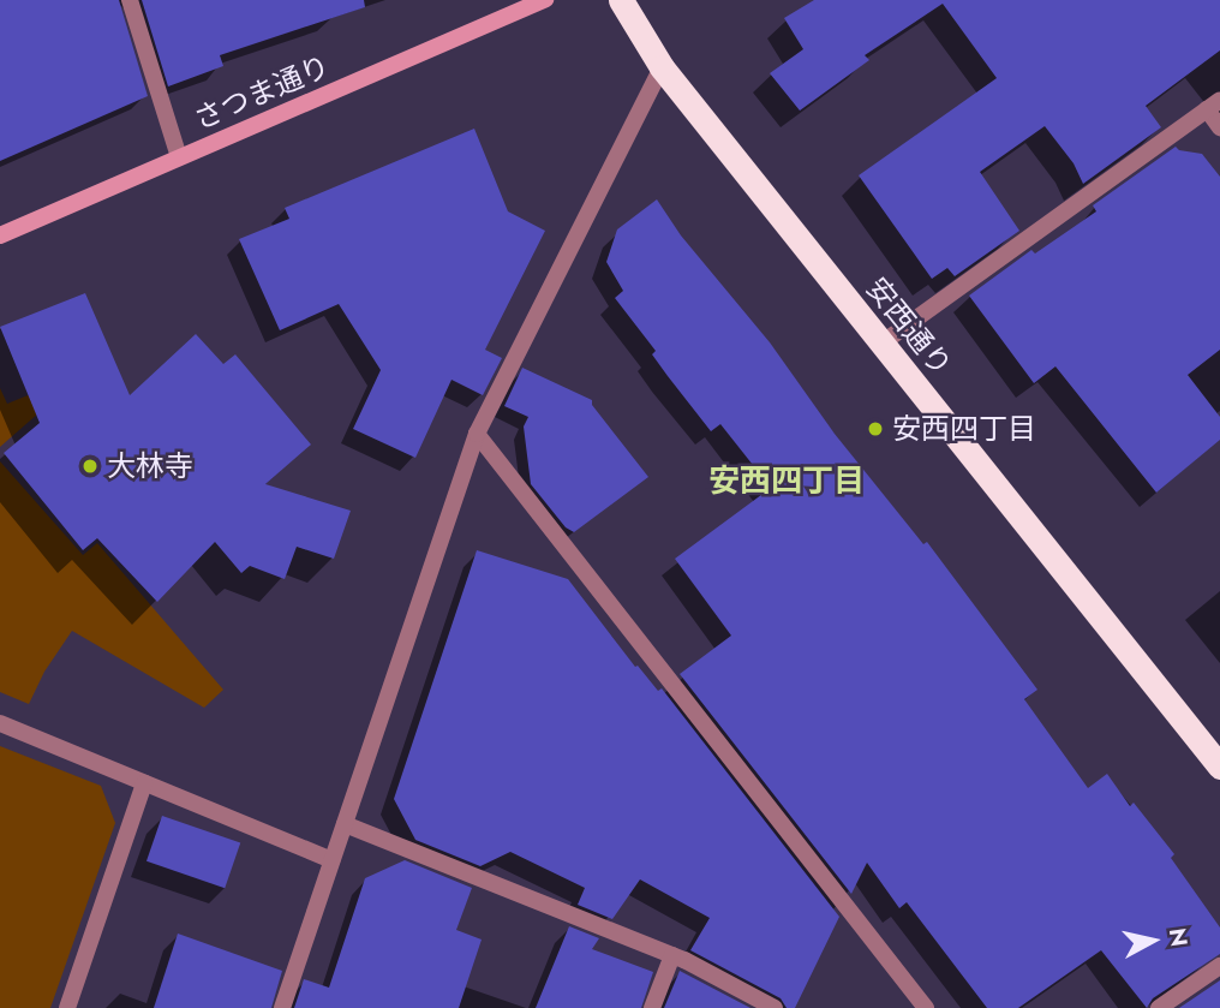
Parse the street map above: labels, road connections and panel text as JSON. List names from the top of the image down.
{
  "streets": {
    "main road": ["さつま通り"]
  },
  "districts": ["安西四丁目"],
  "places": ["安西四丁目", "大林寺"],
  "north": "right"
}
